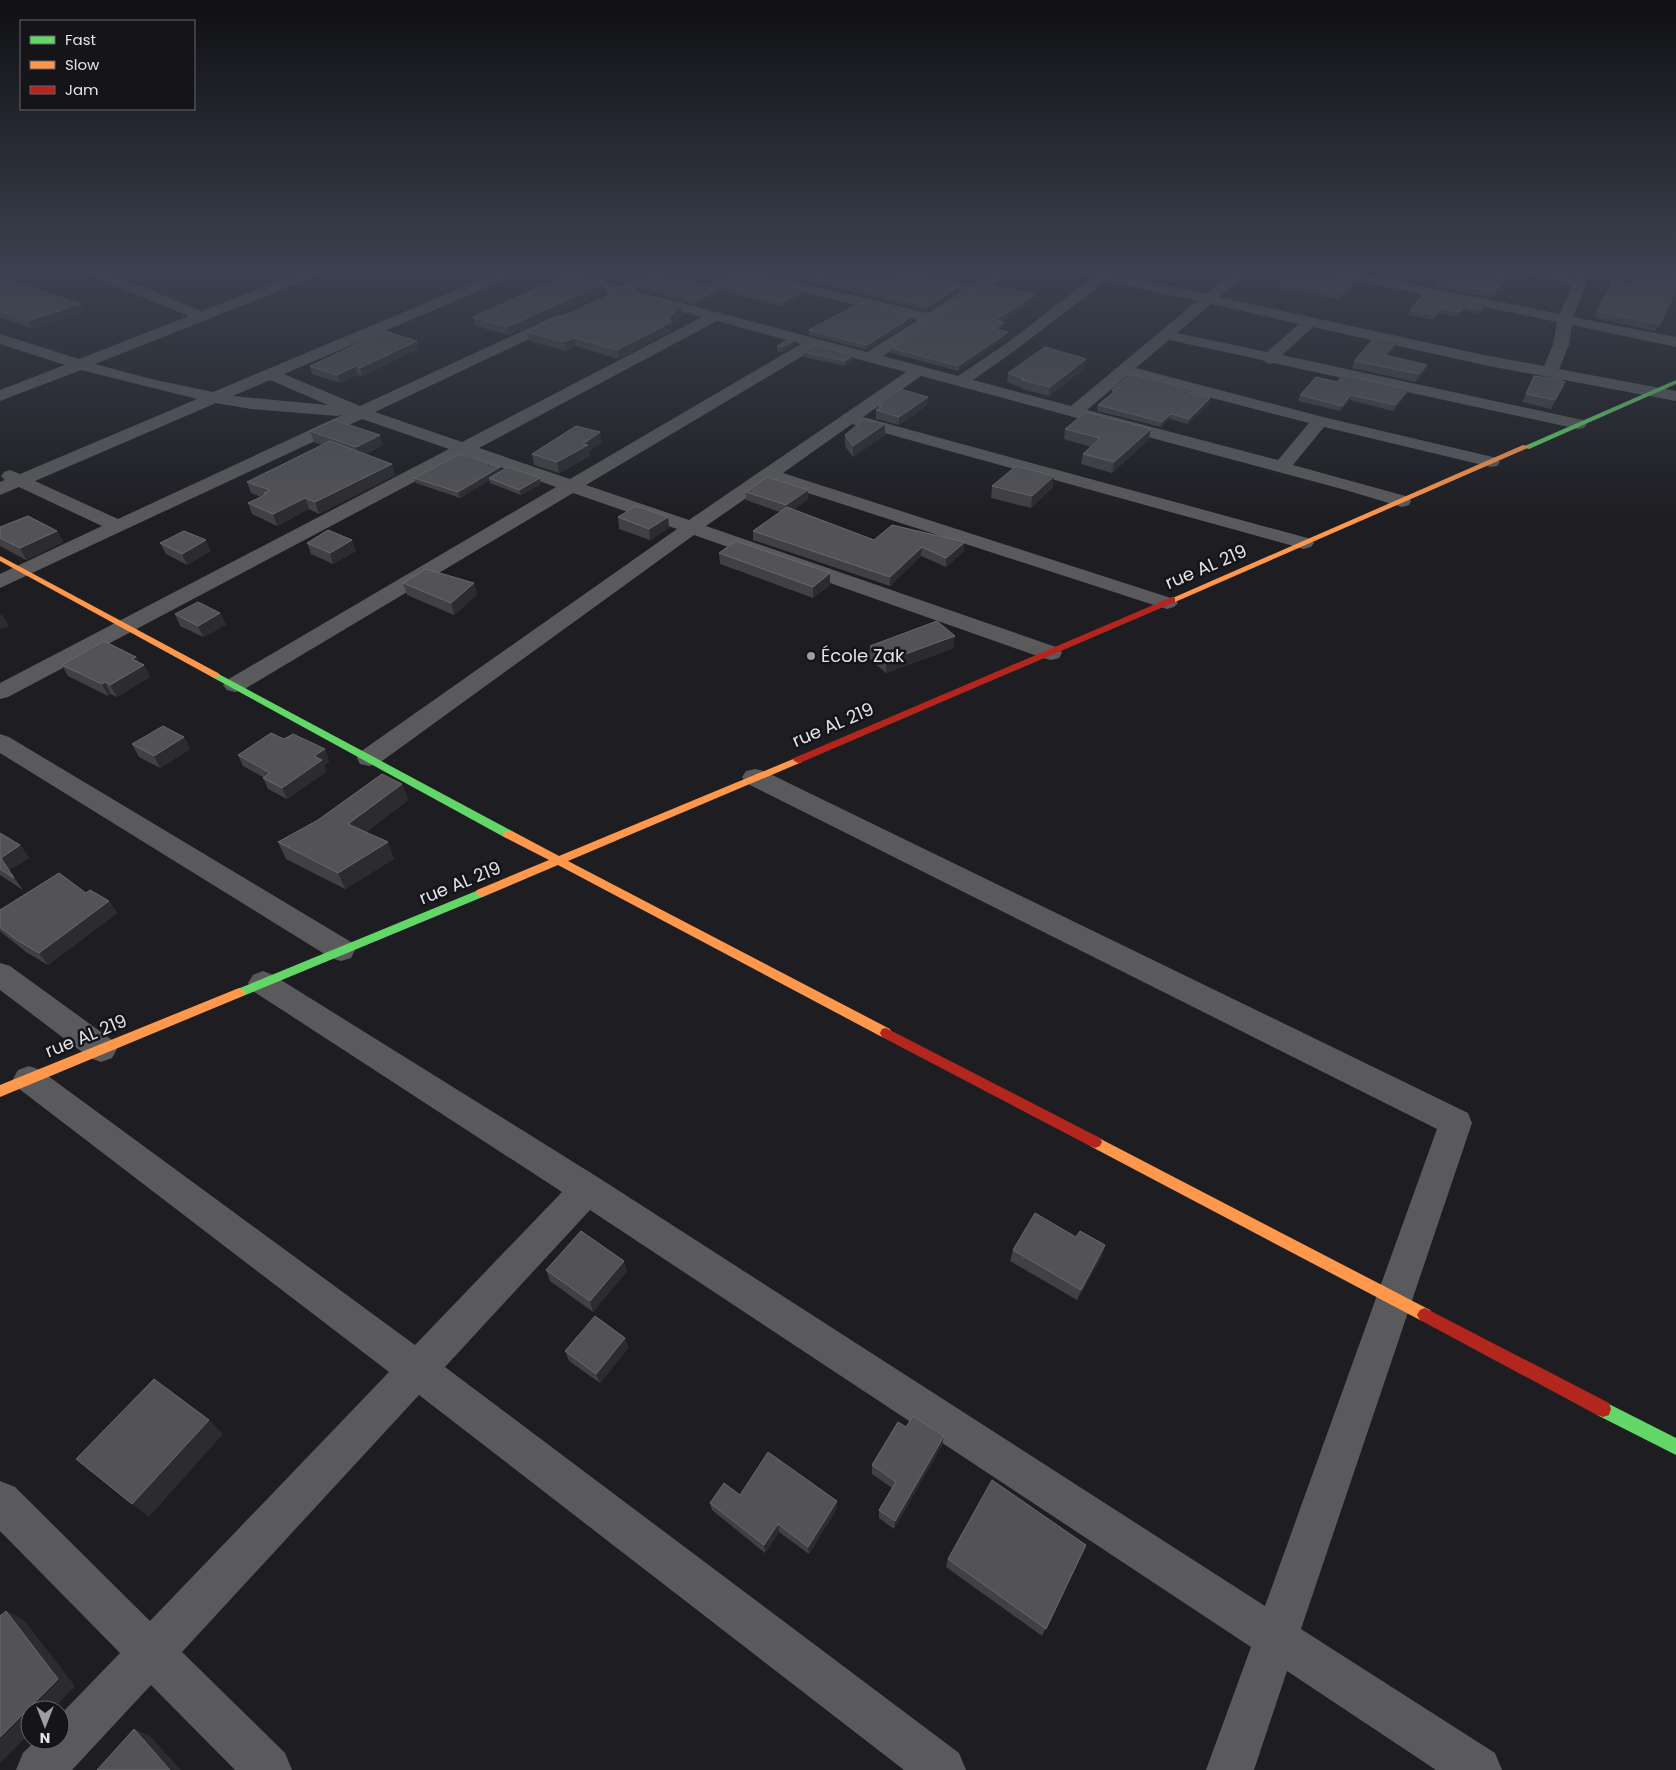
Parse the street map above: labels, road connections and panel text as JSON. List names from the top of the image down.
{
  "streets": {
    "street": ["rue AL 219"]
  },
  "places": ["École Zak"],
  "legend": ["Fast", "Slow", "Jam"],
  "north": "bottom"
}
